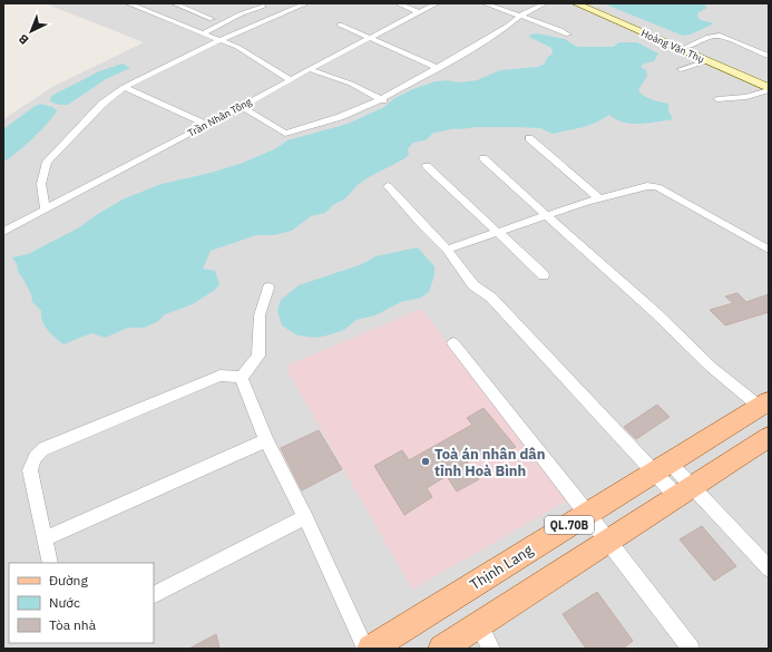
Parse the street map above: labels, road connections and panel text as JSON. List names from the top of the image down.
{
  "streets": {
    "main road": ["Hoàng Văn Thụ", "QL.70B", "Thịnh Lang"],
    "street": ["Trần Nhân Tông"]
  },
  "places": ["Toà án nhân dân tỉnh Hoà Bình"],
  "legend": ["Đường", "Nước", "Tòa nhà"],
  "north": "bottom left"
}
